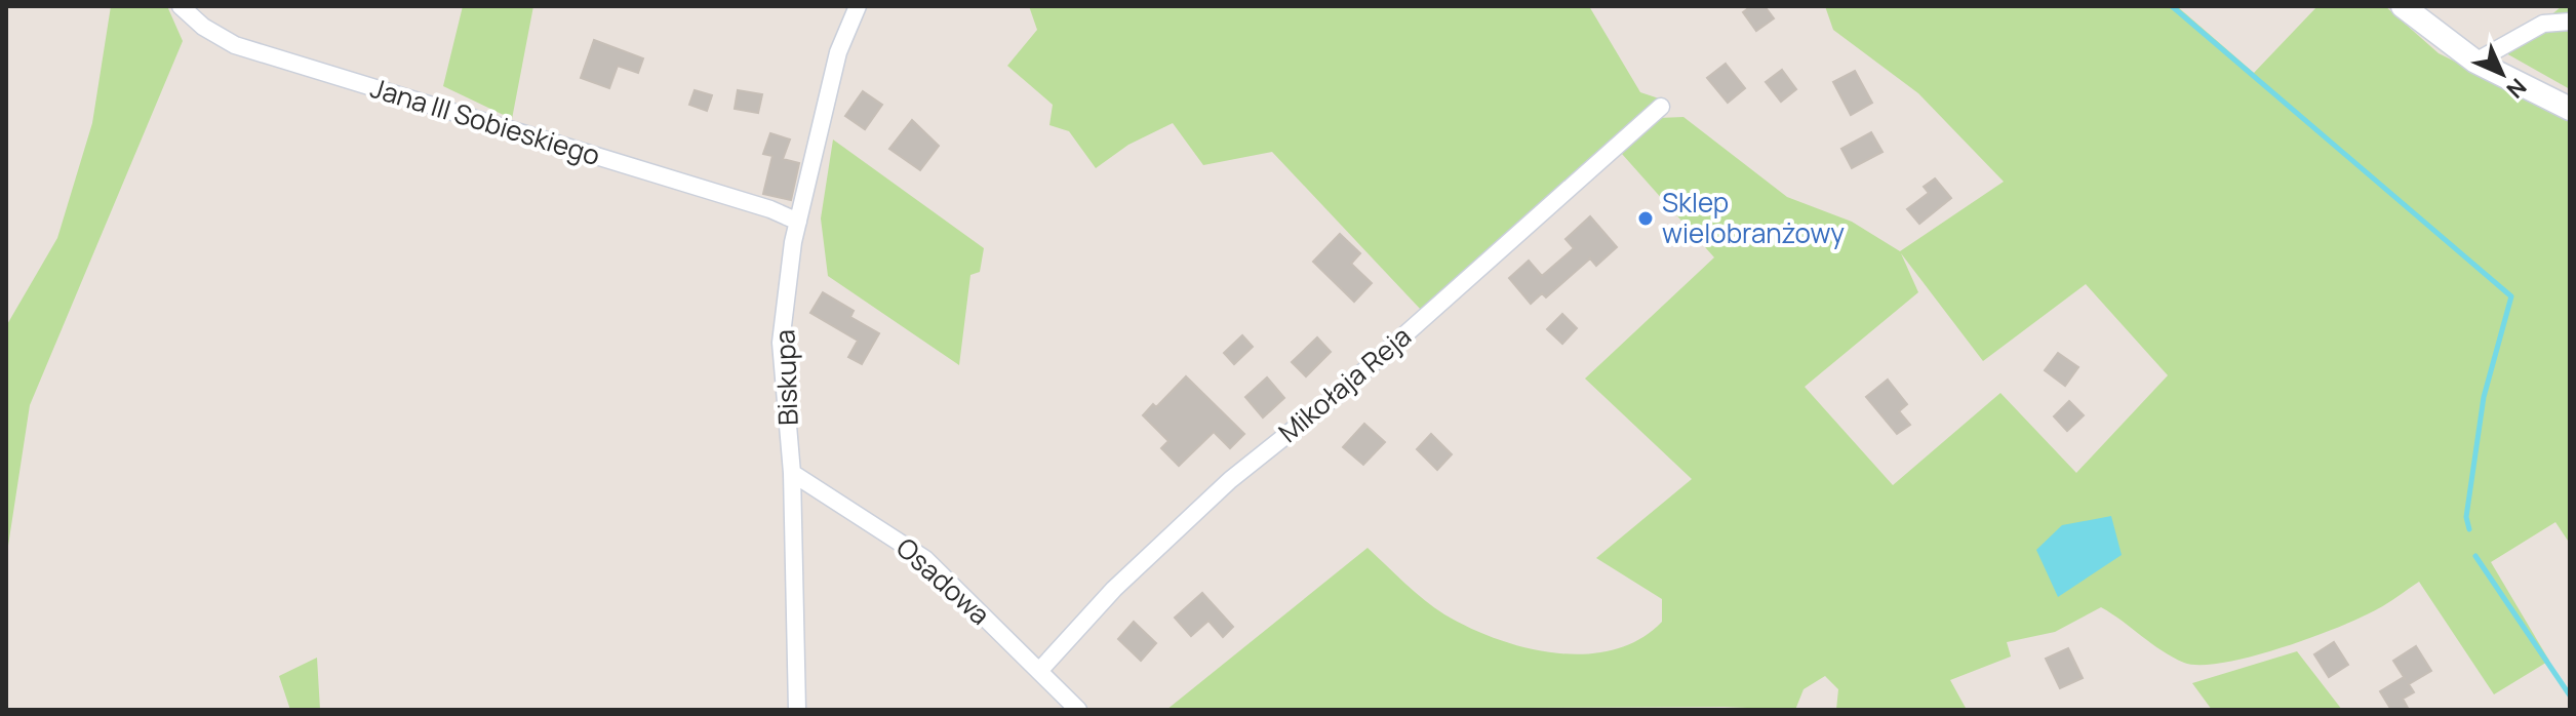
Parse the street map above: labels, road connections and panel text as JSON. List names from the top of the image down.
{
  "streets": {
    "street": [
      "Jana III Sobieskiego",
      "Biskupa",
      "Mikołaja Reja",
      "Osadowa"
    ]
  },
  "crossings": [
    ["Jana III Sobieskiego", "Biskupa"],
    ["Biskupa", "Osadowa"],
    ["Mikołaja Reja", "Osadowa"]
  ],
  "places": ["Sklep wielobranżowy"],
  "north": "bottom right"
}
